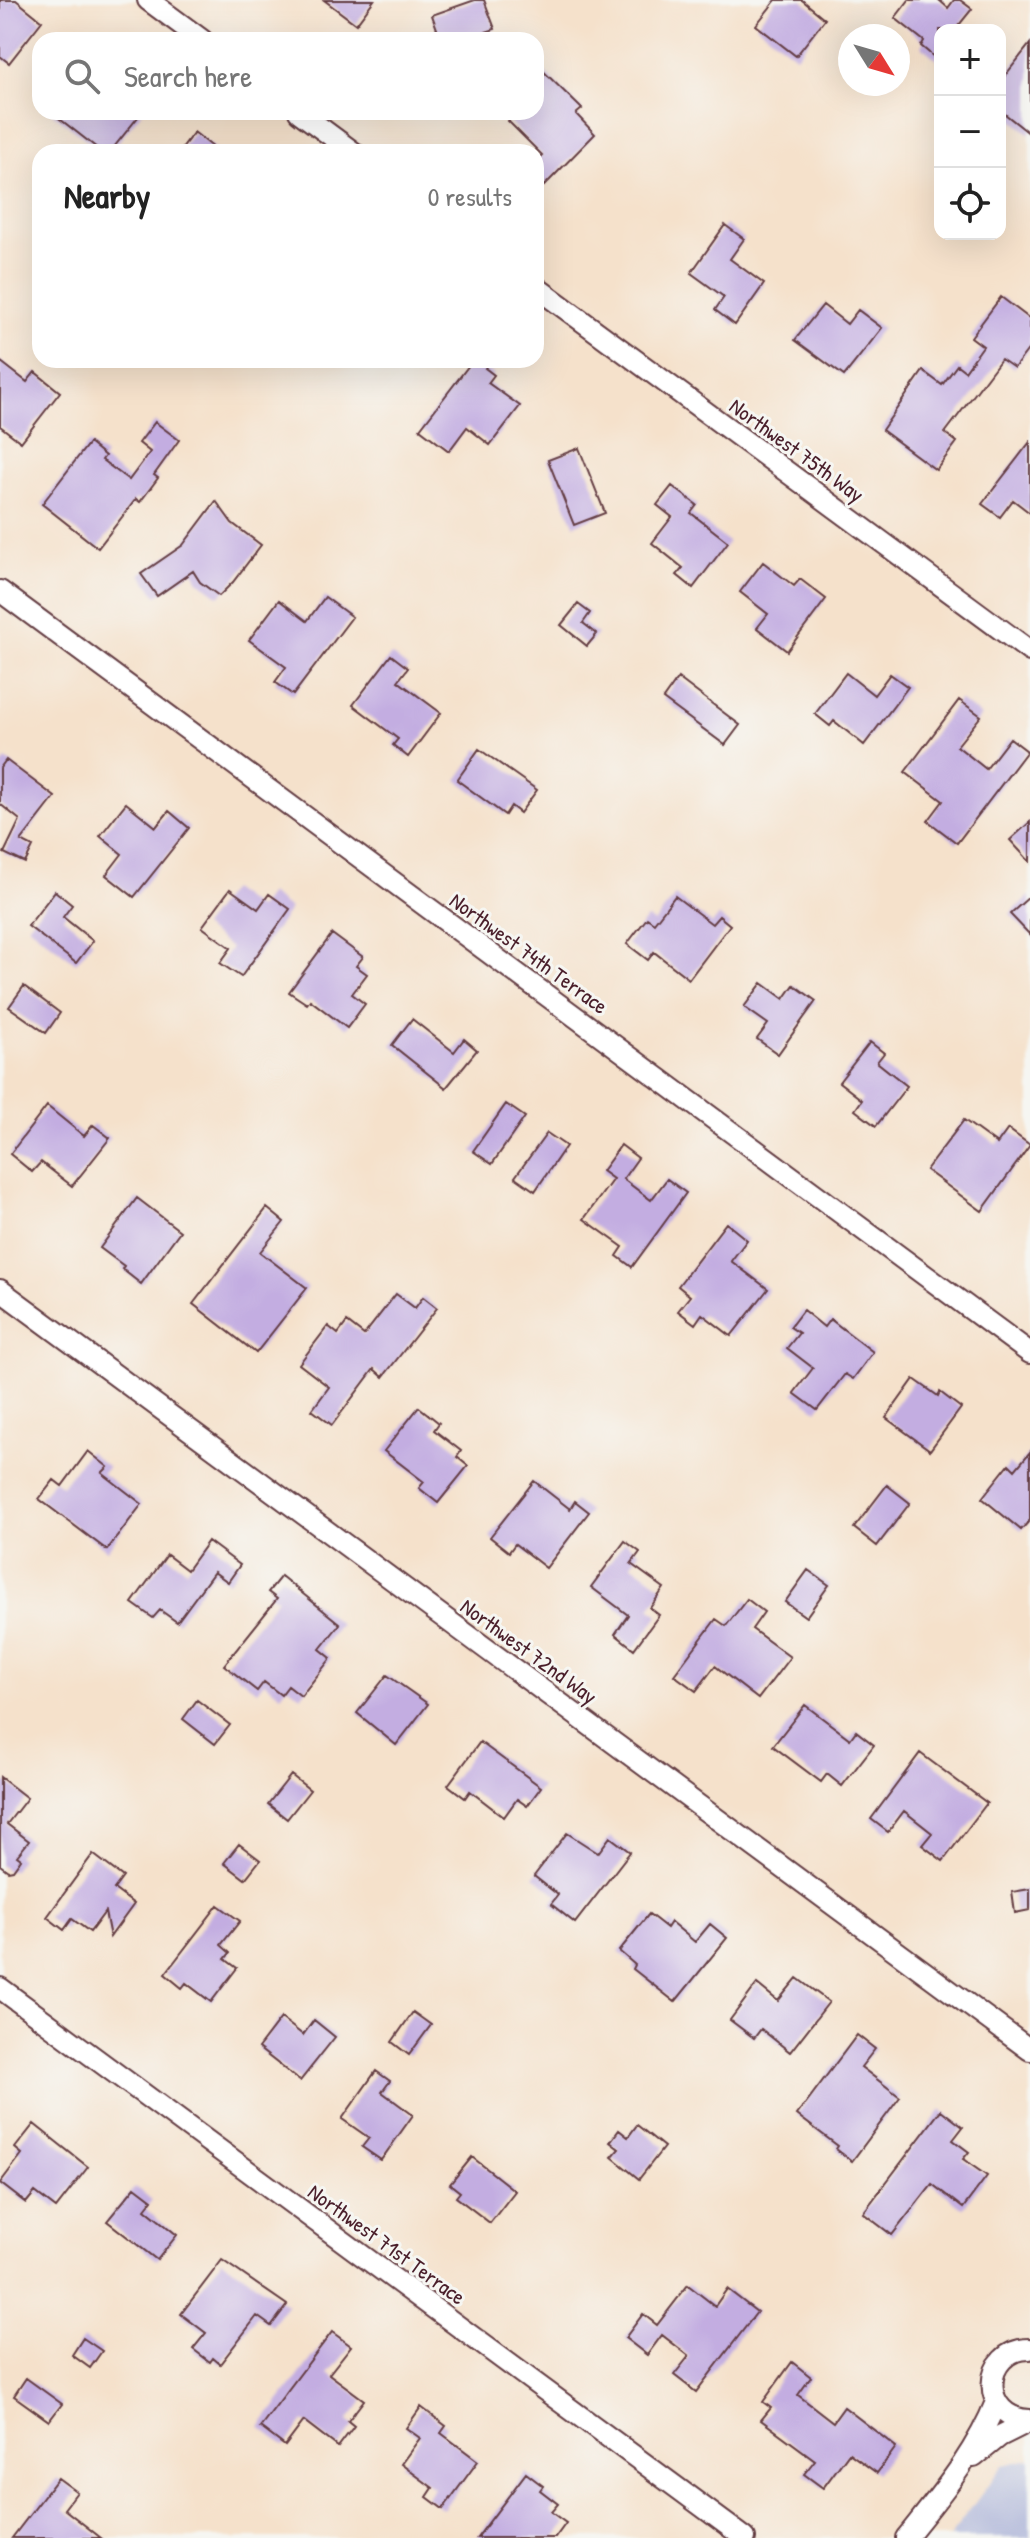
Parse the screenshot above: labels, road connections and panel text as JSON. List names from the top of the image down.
{
  "streets": {
    "street": [
      "Northwest 75th Way",
      "Northwest 74th Terrace",
      "Northwest 72nd Way",
      "Northwest 71st Terrace"
    ]
  },
  "north": "bottom right",
  "page": {
    "map_buttons": ["+", "−"],
    "search": "Search here",
    "heading": ["Nearby", "0 results"]
  }
}
